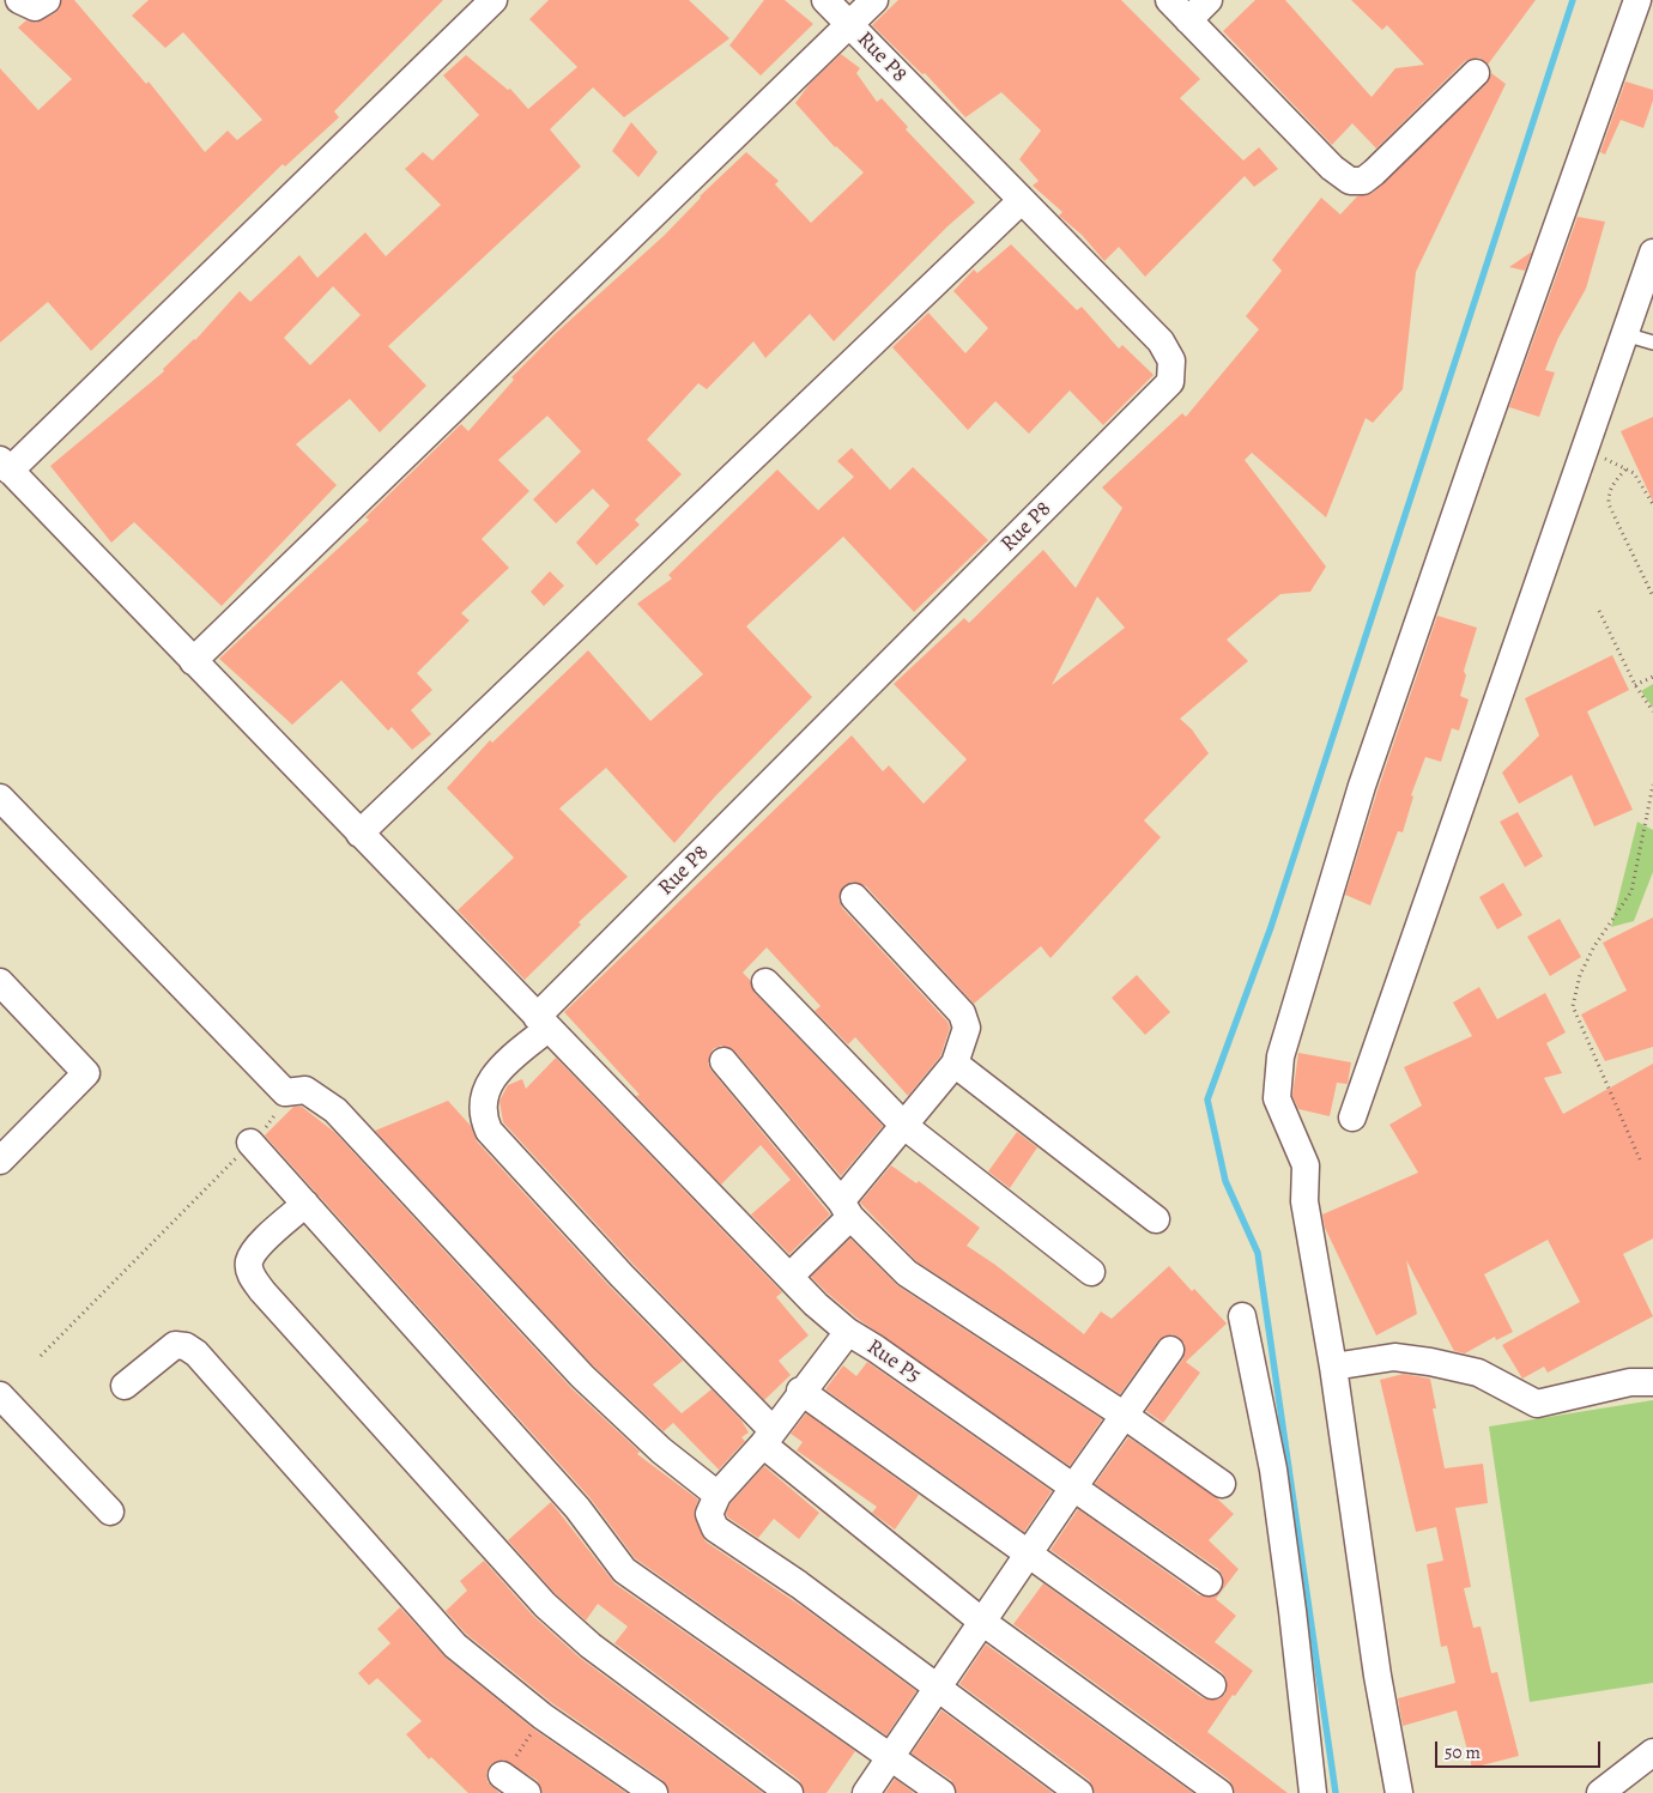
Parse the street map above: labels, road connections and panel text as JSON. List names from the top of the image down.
{
  "streets": {
    "street": ["Rue P8", "Rue P5"]
  },
  "crossings": [
    ["Rue P8", "Rue P5"]
  ],
  "scale_bar": "50 m"
}
